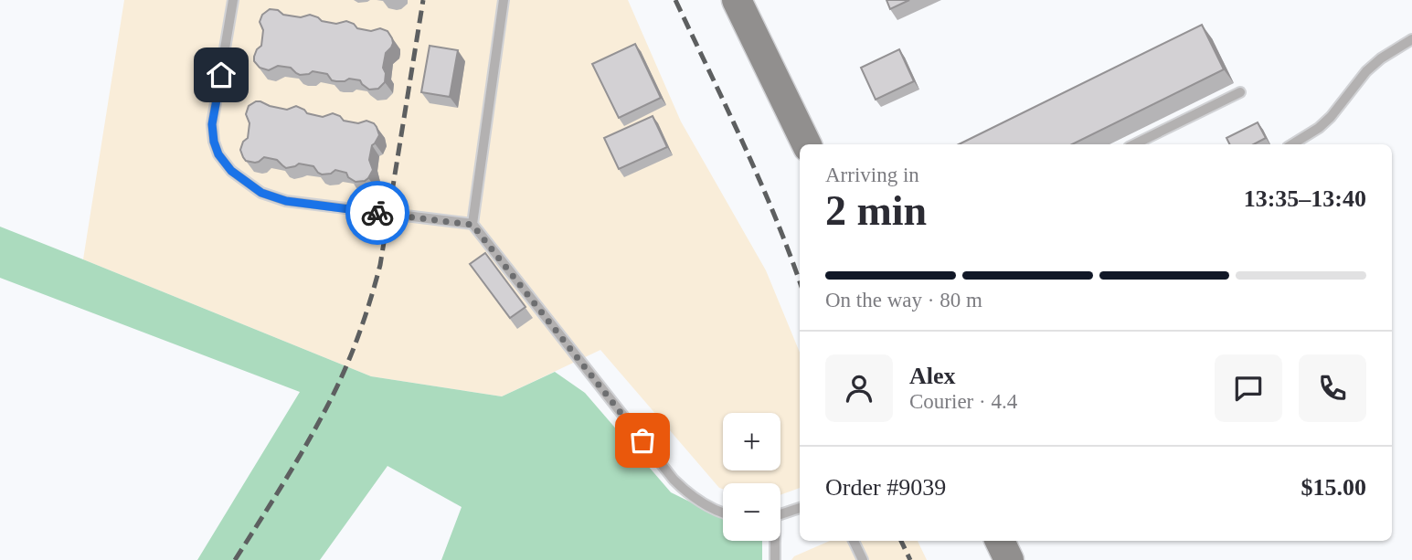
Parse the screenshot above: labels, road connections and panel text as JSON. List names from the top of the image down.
{
  "page": {
    "heading": ["2 min", "Arriving in", "13:35–13:40"],
    "panel": [
      "Alex",
      "Courier · 4.4",
      "Order #9039",
      "$15.00"
    ],
    "bar": "On the way · 80 m",
    "map_buttons": ["+", "−"]
  }
}
